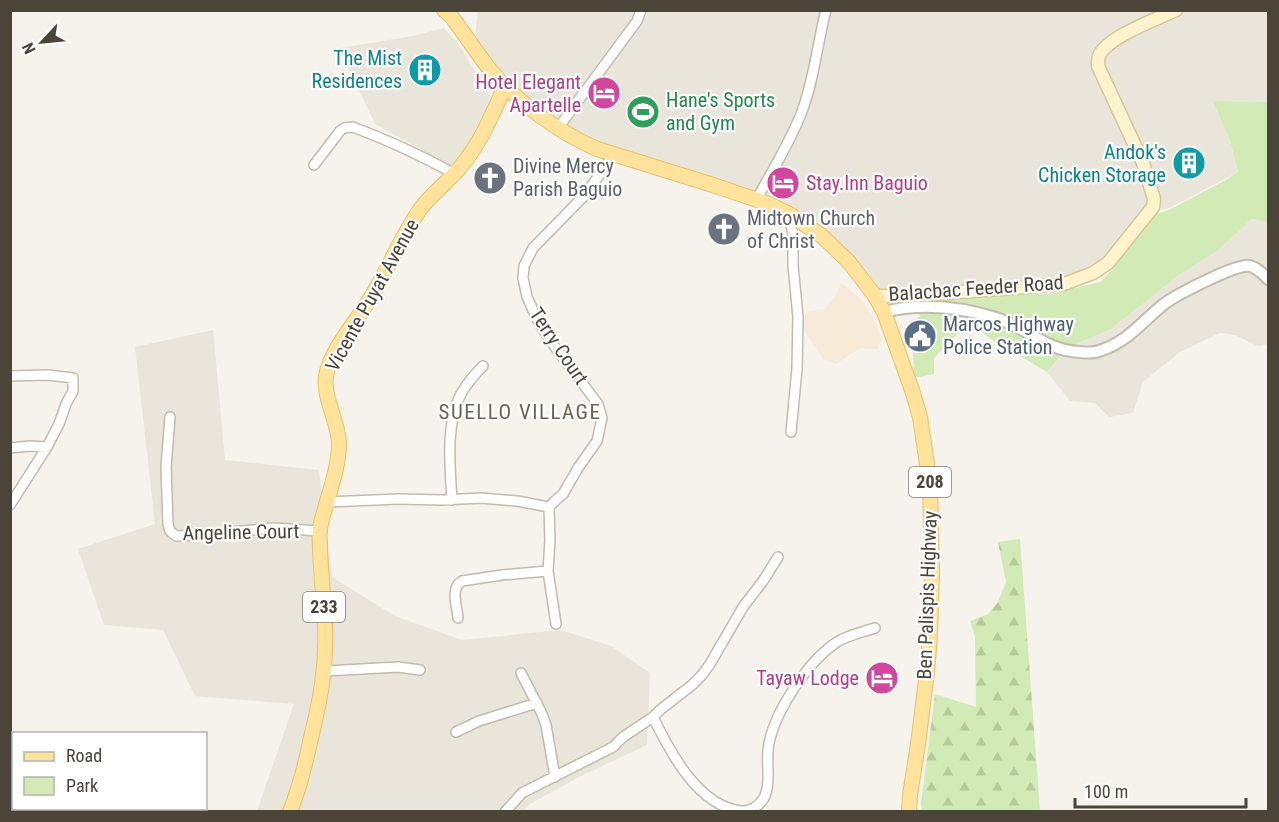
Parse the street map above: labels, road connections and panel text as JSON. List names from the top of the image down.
{
  "streets": {
    "main road": [
      "Balacbac Feeder Road",
      "Vicente Puyat Avenue",
      "208",
      "Ben Palispis Highway",
      "233"
    ],
    "street": ["Terry Court", "Angeline Court"]
  },
  "crossings": [
    ["Balacbac Feeder Road", "208"],
    ["Vicente Puyat Avenue", "208"],
    ["Vicente Puyat Avenue", "Angeline Court"],
    ["Terry Court", "208"],
    ["208", "Ben Palispis Highway"]
  ],
  "districts": ["SUELLO VILLAGE"],
  "places": {
    "building": ["The Mist Residences", "Andok's Chicken Storage"],
    "hotel": ["Hotel Elegant Apartelle", "Stay.Inn Baguio", "Tayaw Lodge"],
    "sports": ["Hane's Sports and Gym"],
    "church": ["Divine Mercy Parish Baguio", "Midtown Church of Christ"],
    "public building": ["Marcos Highway Police Station"]
  },
  "legend": ["Road", "Park"],
  "scale_bar": "100 m",
  "north": "bottom left"
}
